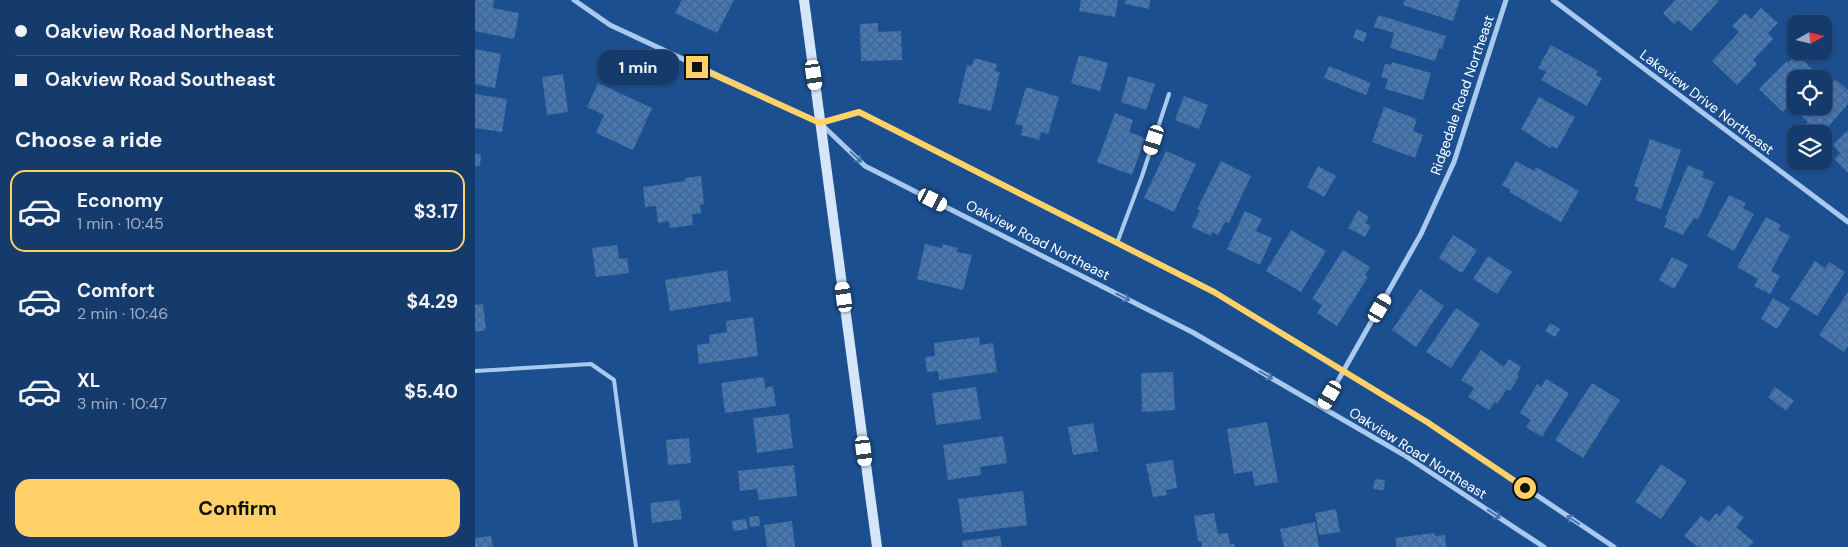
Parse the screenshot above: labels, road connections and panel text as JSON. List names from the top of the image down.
{
  "streets": {
    "street": ["Ridgedale Road Northeast", "Lakeview Drive Northeast", "Oakview Road Northeast"]
  },
  "crossings": [
    ["Ridgedale Road Northeast", "Oakview Road Northeast"]
  ],
  "north": "right",
  "page": {
    "banner": ["Oakview Road Northeast", "Oakview Road Southeast"],
    "bubble": "1 min",
    "heading": "Choose a ride",
    "list": [
      {
        "name": "Economy",
        "note": "1 min · 10:45",
        "value": "$3.17"
      },
      {
        "name": "Comfort",
        "note": "2 min · 10:46",
        "value": "$4.29"
      },
      {
        "name": "XL",
        "note": "3 min · 10:47",
        "value": "$5.40"
      }
    ],
    "buttons": "Confirm"
  }
}
